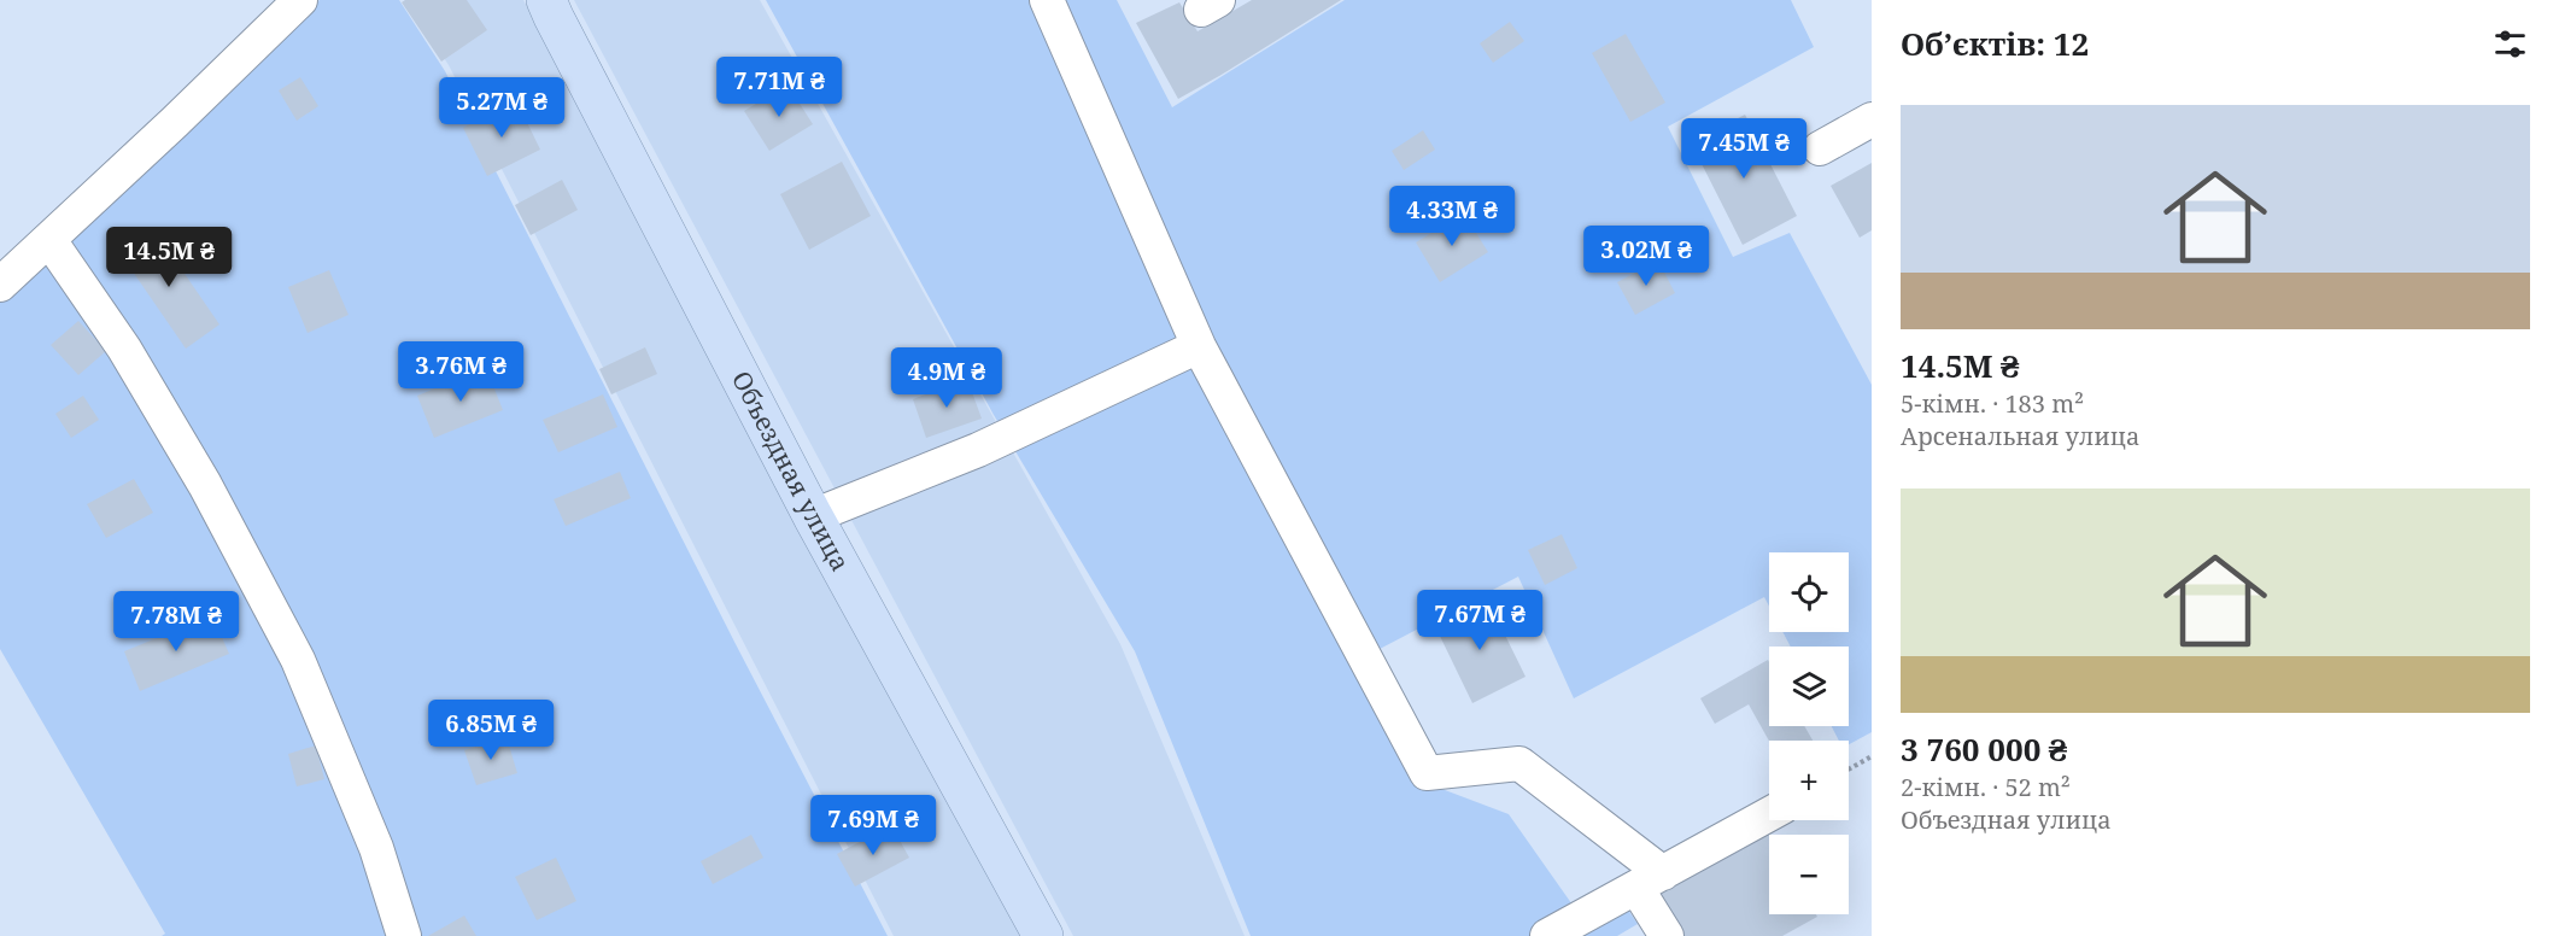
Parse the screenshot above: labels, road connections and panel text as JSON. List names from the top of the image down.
{
  "streets": {
    "main road": ["Объездная улица"]
  },
  "page": {
    "heading": "Об’єктів: 12",
    "price": [
      "7.71M ₴",
      "5.27M ₴",
      "7.45M ₴",
      "4.33M ₴",
      "3.02M ₴",
      "14.5M ₴",
      "3.76M ₴",
      "4.9M ₴",
      "7.67M ₴",
      "7.78M ₴",
      "6.85M ₴",
      "7.69M ₴"
    ],
    "list": [
      {
        "name": "14.5M ₴",
        "note": "5-кімн. · 183 m² · Арсенальная улица"
      },
      {
        "name": "3 760 000 ₴",
        "note": "2-кімн. · 52 m² · Объездная улица"
      }
    ],
    "map_buttons": ["+", "−"]
  }
}
